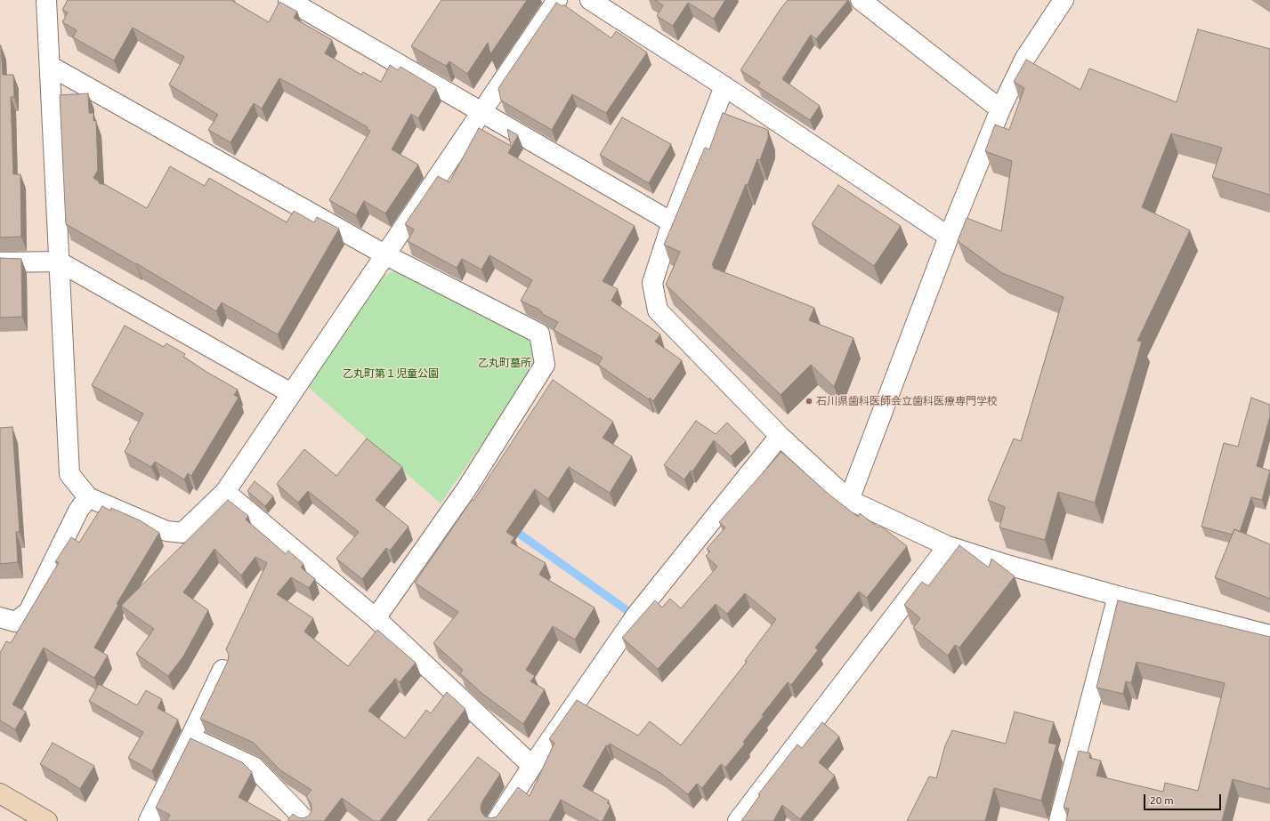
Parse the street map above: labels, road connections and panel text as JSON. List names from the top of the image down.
{
  "parks": ["乙丸町墓所", "乙丸町第１児童公園"],
  "places": ["石川県歯科医師会立歯科医療専門学校"],
  "scale_bar": "20 m"
}
